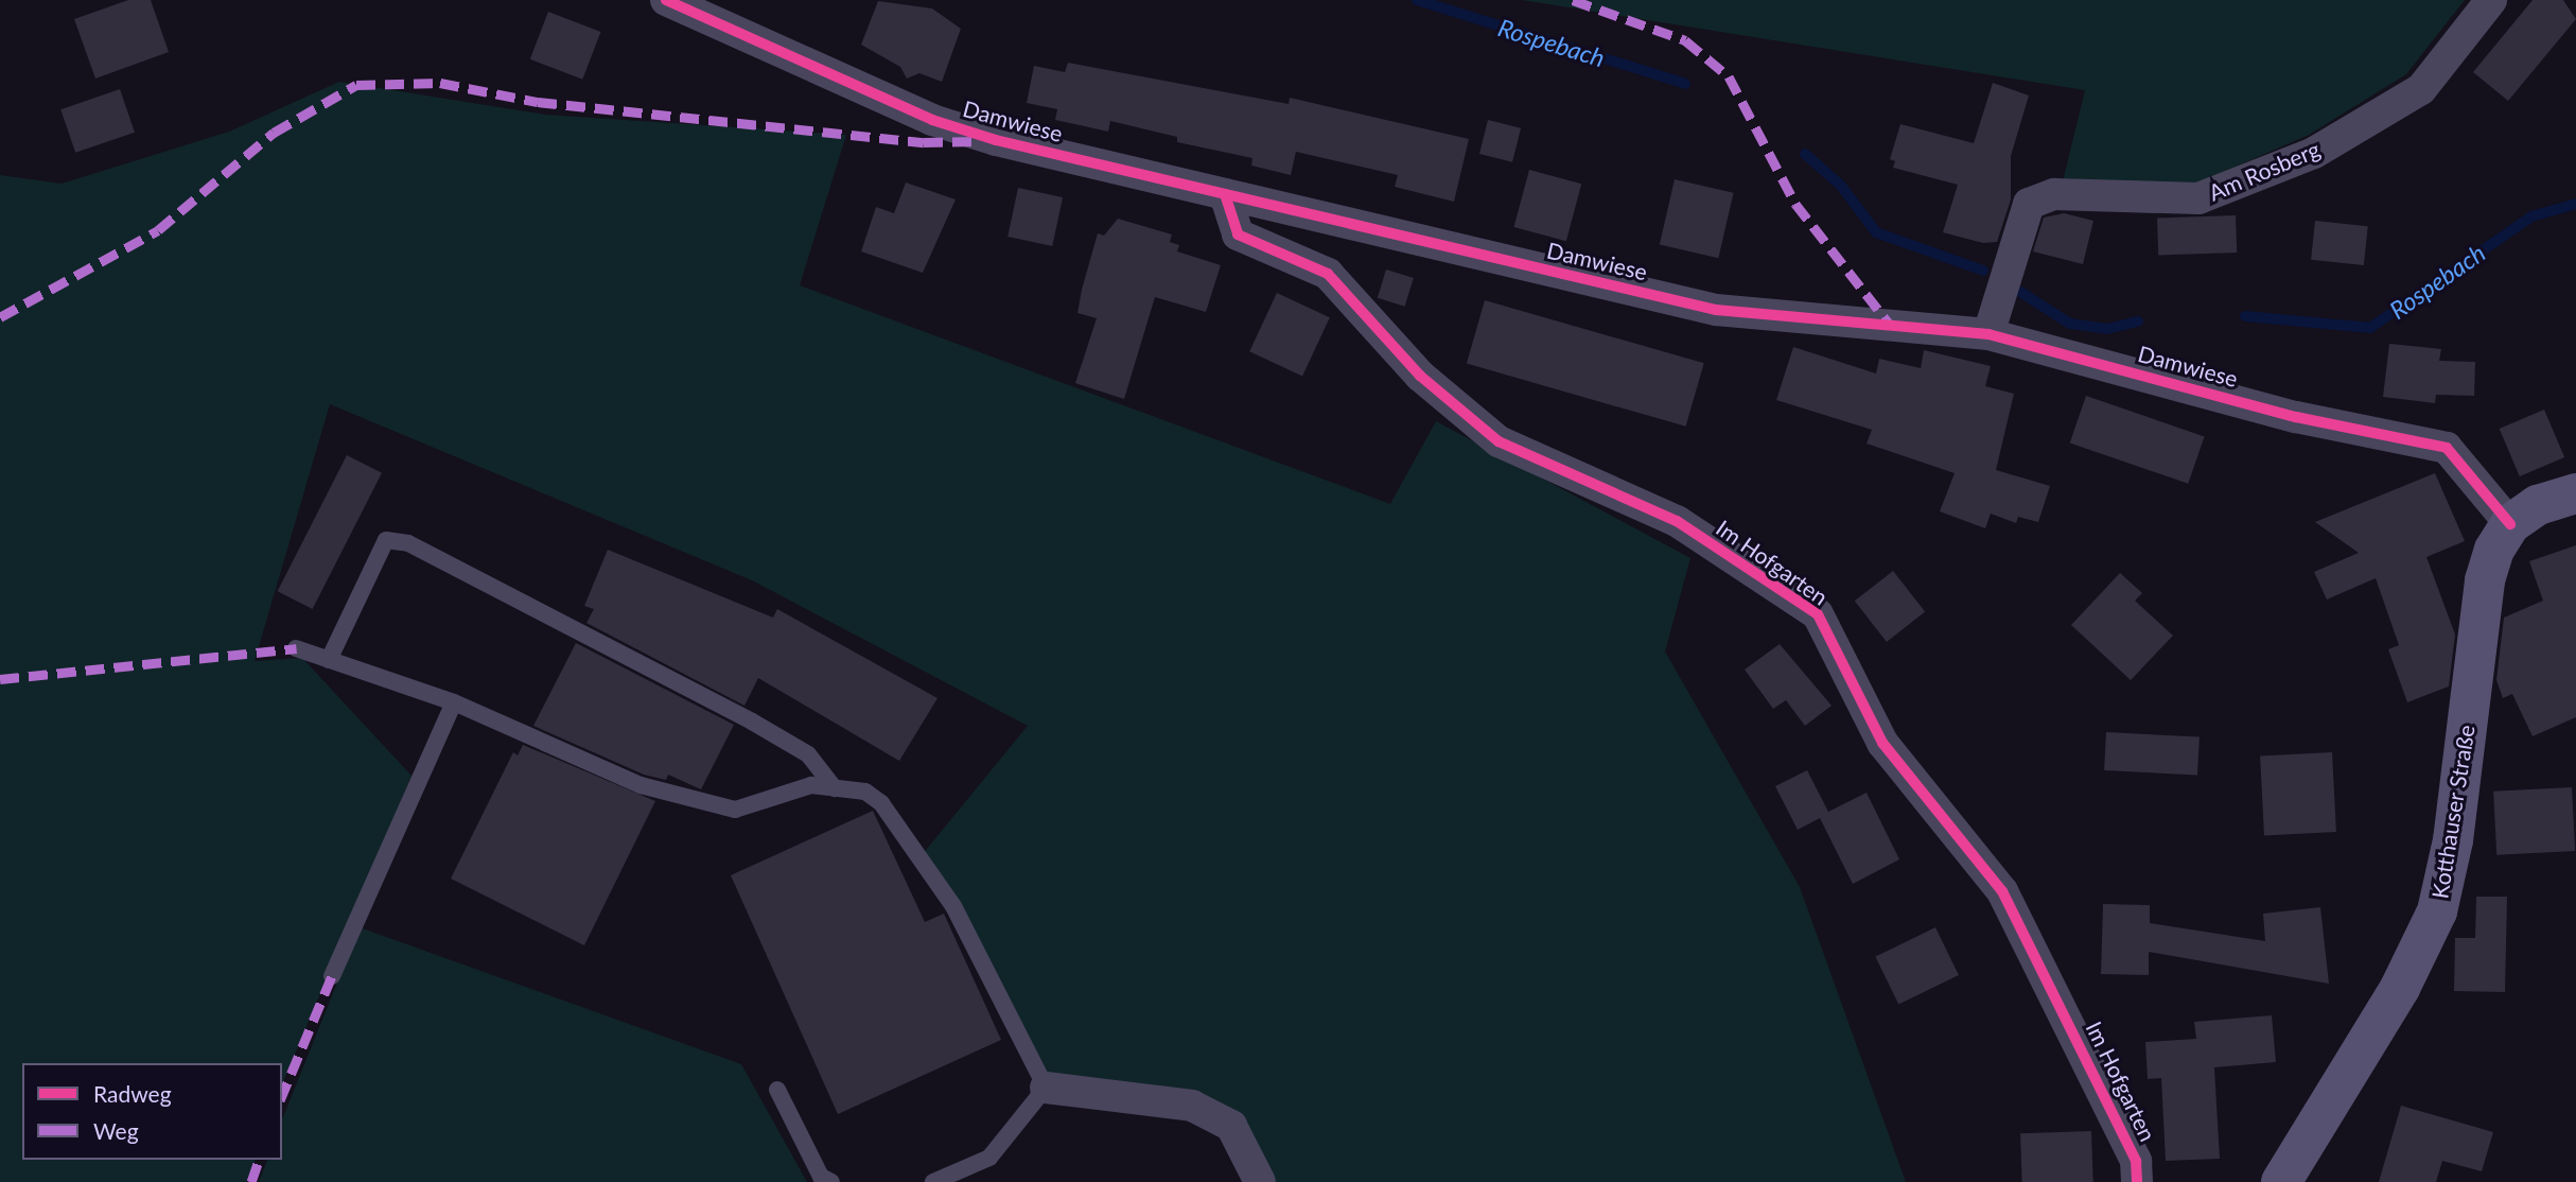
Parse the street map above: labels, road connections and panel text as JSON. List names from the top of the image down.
{
  "streets": {
    "street": [
      "Damwiese",
      "Am Rosberg",
      "Im Hofgarten",
      "Kotthauser Straße"
    ]
  },
  "crossings": [
    ["Damwiese", "Am Rosberg"],
    ["Damwiese", "Im Hofgarten"],
    ["Damwiese", "Kotthauser Straße"]
  ],
  "water": ["Rospebach"],
  "legend": ["Radweg", "Weg"]
}
